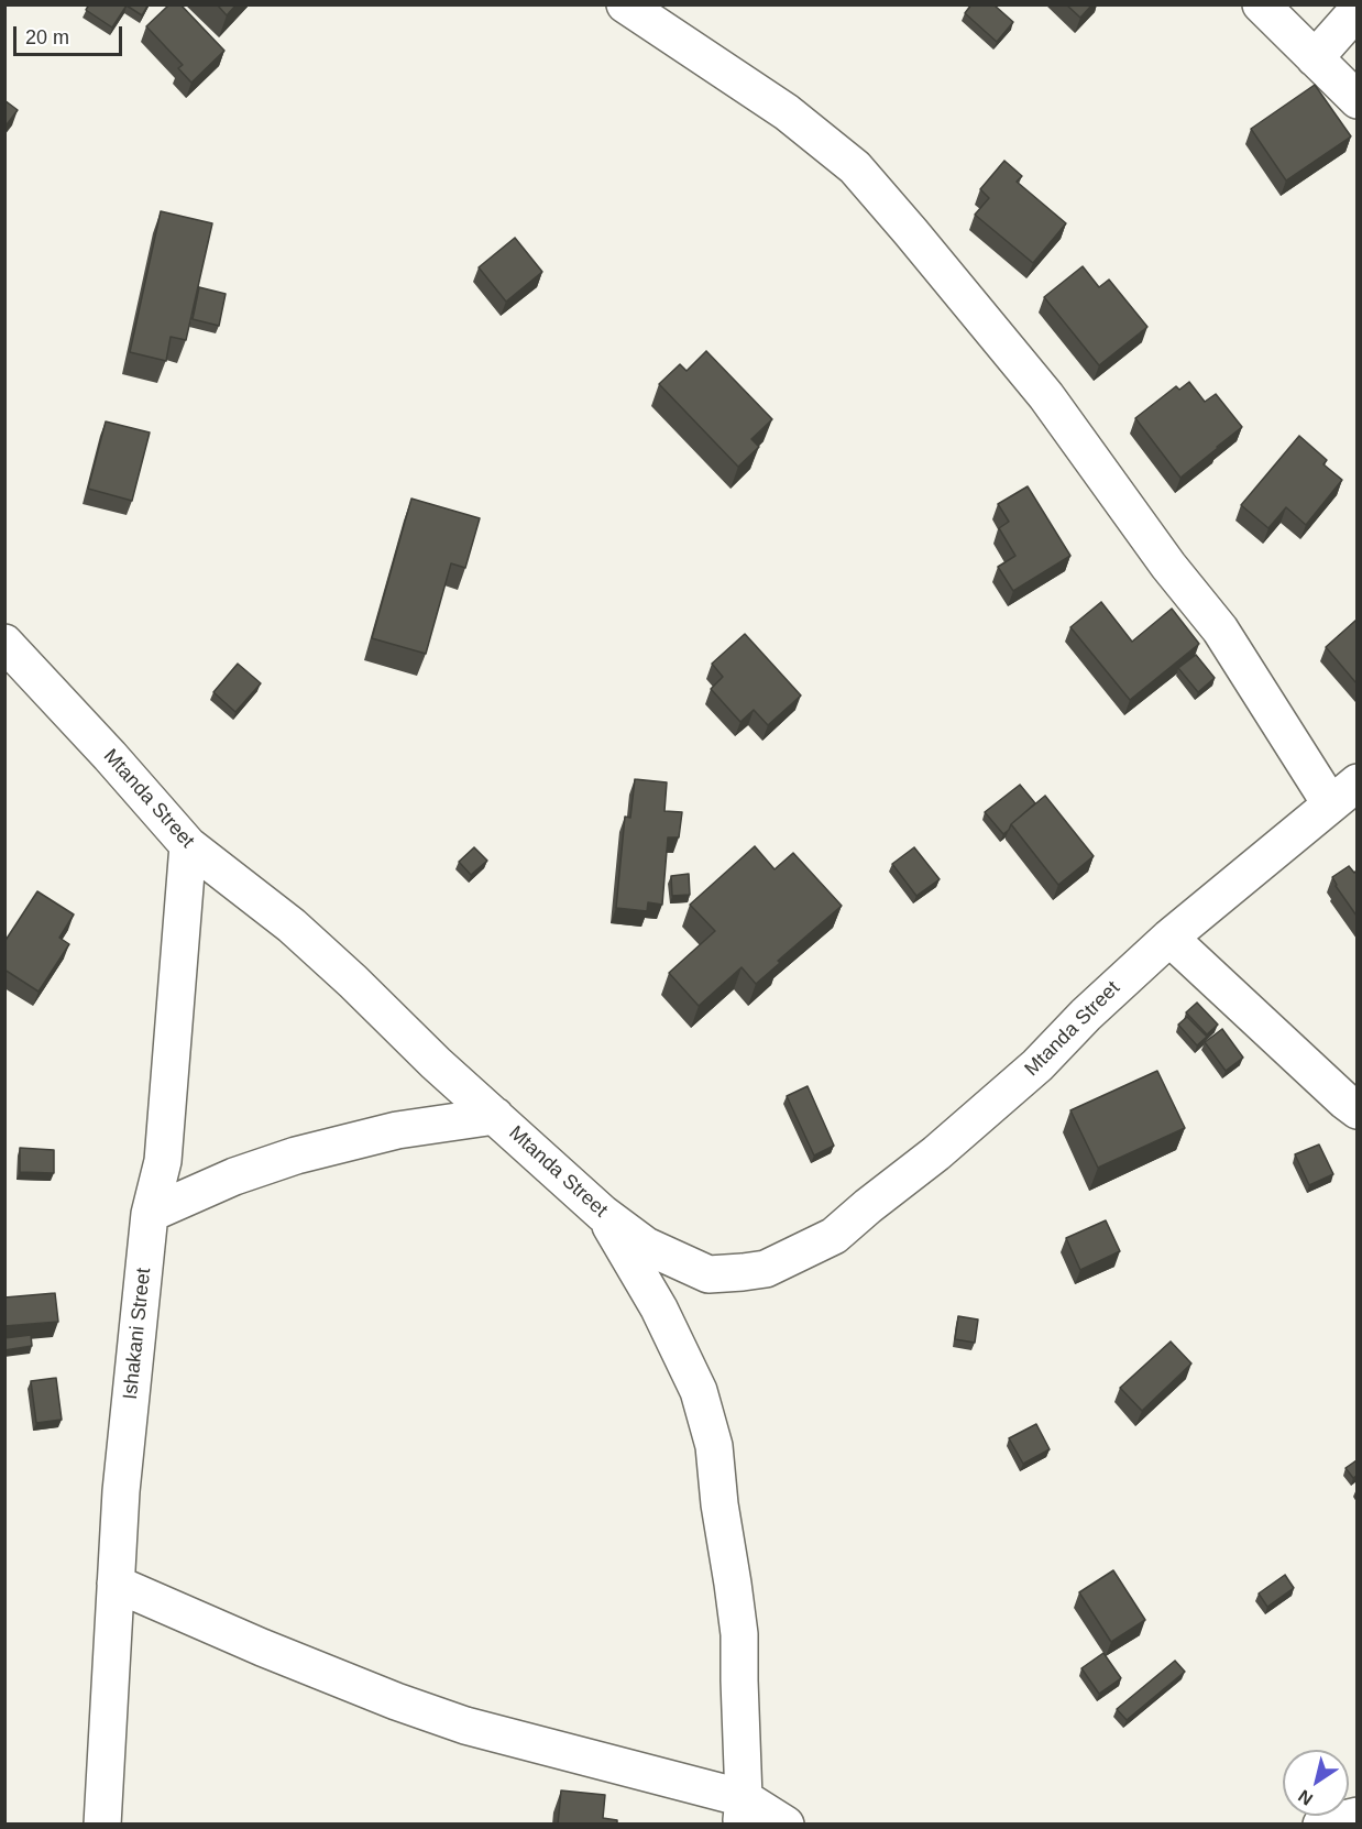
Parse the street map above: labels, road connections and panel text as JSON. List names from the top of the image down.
{
  "streets": {
    "street": ["Mtanda Street", "Ishakani Street"]
  },
  "crossings": [
    ["Mtanda Street", "Ishakani Street"]
  ],
  "scale_bar": "20 m",
  "north": "bottom left"
}
